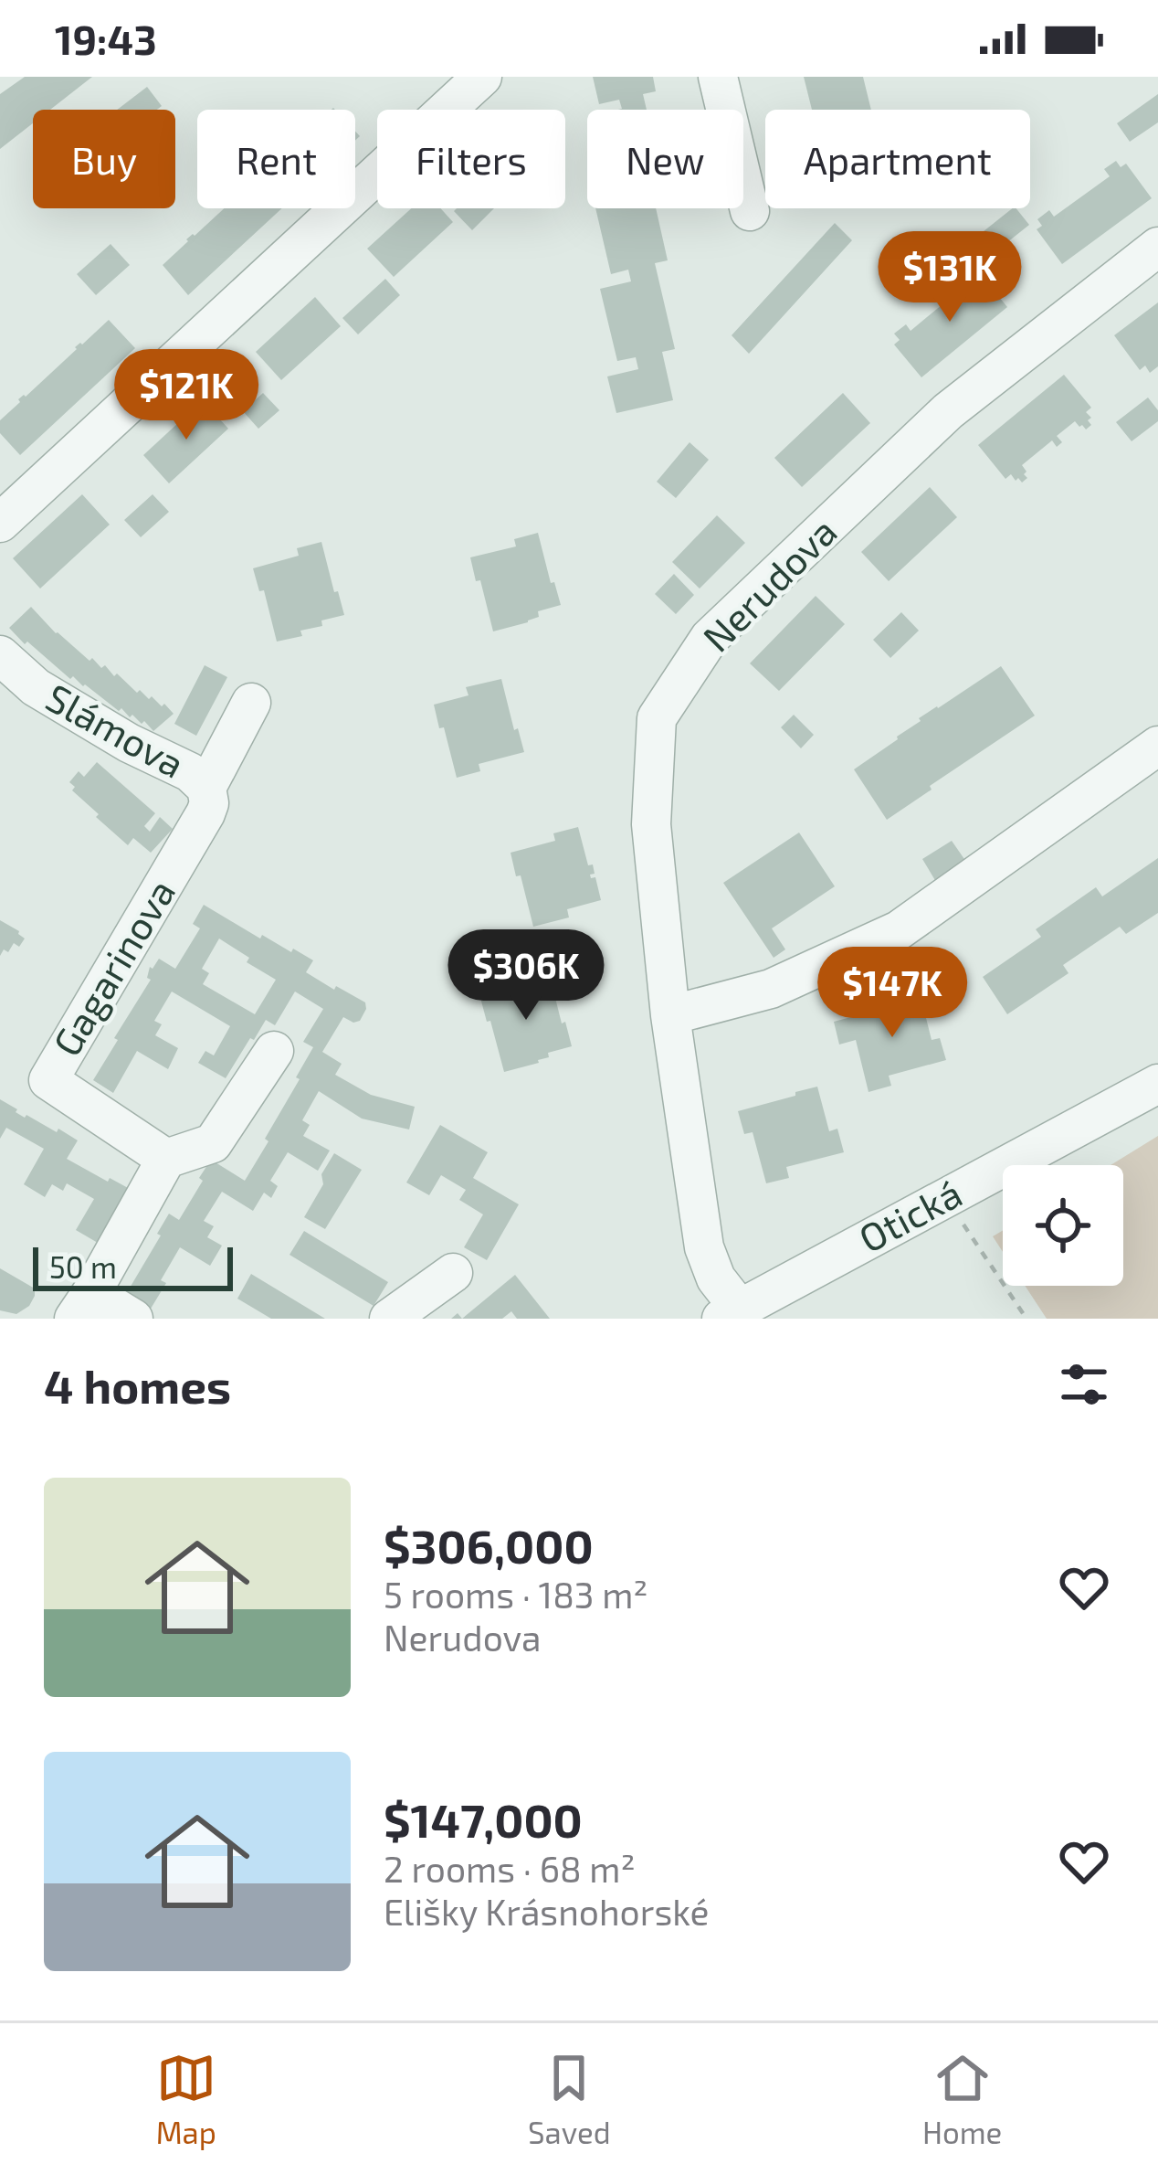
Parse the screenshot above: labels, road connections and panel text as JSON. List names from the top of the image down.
{
  "streets": {
    "street": [
      "Nerudova",
      "Slámova",
      "Gagarinova",
      "Otická"
    ]
  },
  "crossings": [
    ["Nerudova", "Otická"],
    ["Slámova", "Gagarinova"]
  ],
  "scale_bar": "50 m",
  "page": {
    "status": "19:43",
    "chip": [
      "Buy",
      "Rent",
      "Filters",
      "New",
      "Apartment"
    ],
    "price": [
      "$131K",
      "$121K",
      "$306K",
      "$147K"
    ],
    "scale": "50 m",
    "heading": "4 homes",
    "list": [
      {
        "name": "$306,000",
        "note": "5 rooms · 183 m² · Nerudova"
      },
      {
        "name": "$147,000",
        "note": "2 rooms · 68 m² · Elišky Krásnohorské"
      }
    ],
    "tabs": ["Map", "Saved", "Home"]
  }
}
